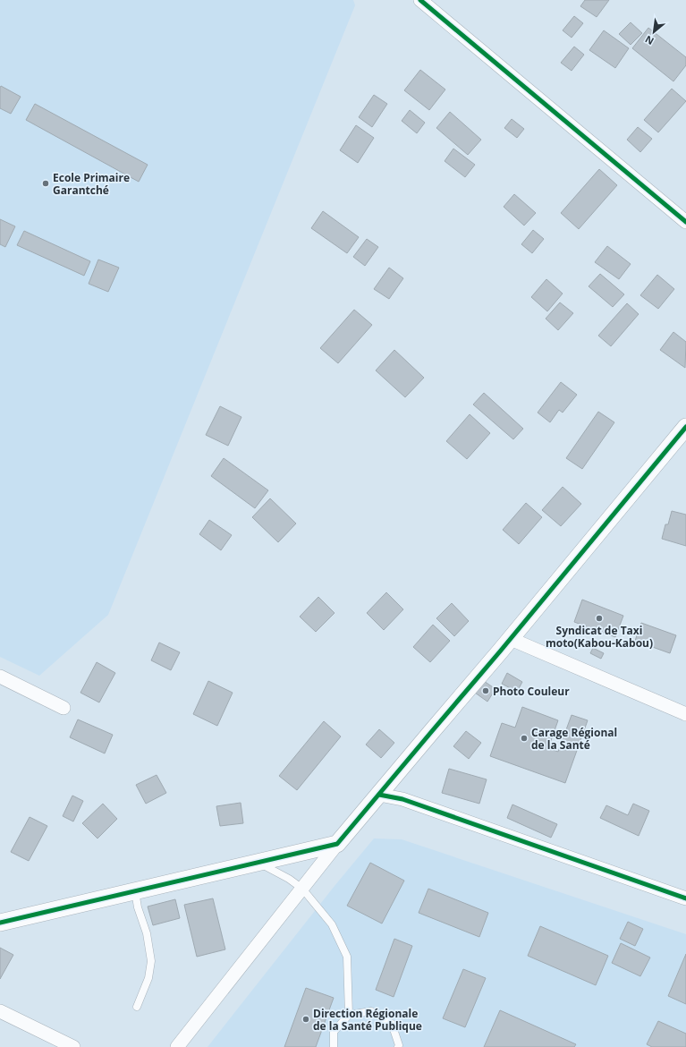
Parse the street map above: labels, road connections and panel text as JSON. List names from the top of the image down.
{
  "places": [
    "Ecole Primaire Garantché",
    "Syndicat de Taxi moto(Kabou-Kabou)",
    "Photo Couleur",
    "Carage Régional de la Santé",
    "Direction Régionale de la Santé Publique"
  ],
  "north": "bottom left"
}
